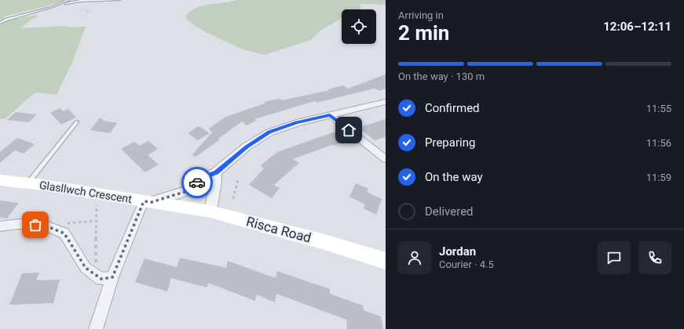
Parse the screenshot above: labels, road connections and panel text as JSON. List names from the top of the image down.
{
  "streets": {
    "main road": ["Glasllwch Crescent", "Risca Road"]
  },
  "crossings": [
    ["Glasllwch Crescent", "Risca Road"]
  ],
  "page": {
    "heading": ["2 min", "Arriving in", "12:06–12:11"],
    "panel": ["Jordan", "Courier · 4.5"],
    "bar": "On the way · 130 m",
    "list": [
      ["Confirmed", "11:55"],
      ["Preparing", "11:56"],
      ["On the way", "11:59"],
      "Delivered"
    ]
  }
}
